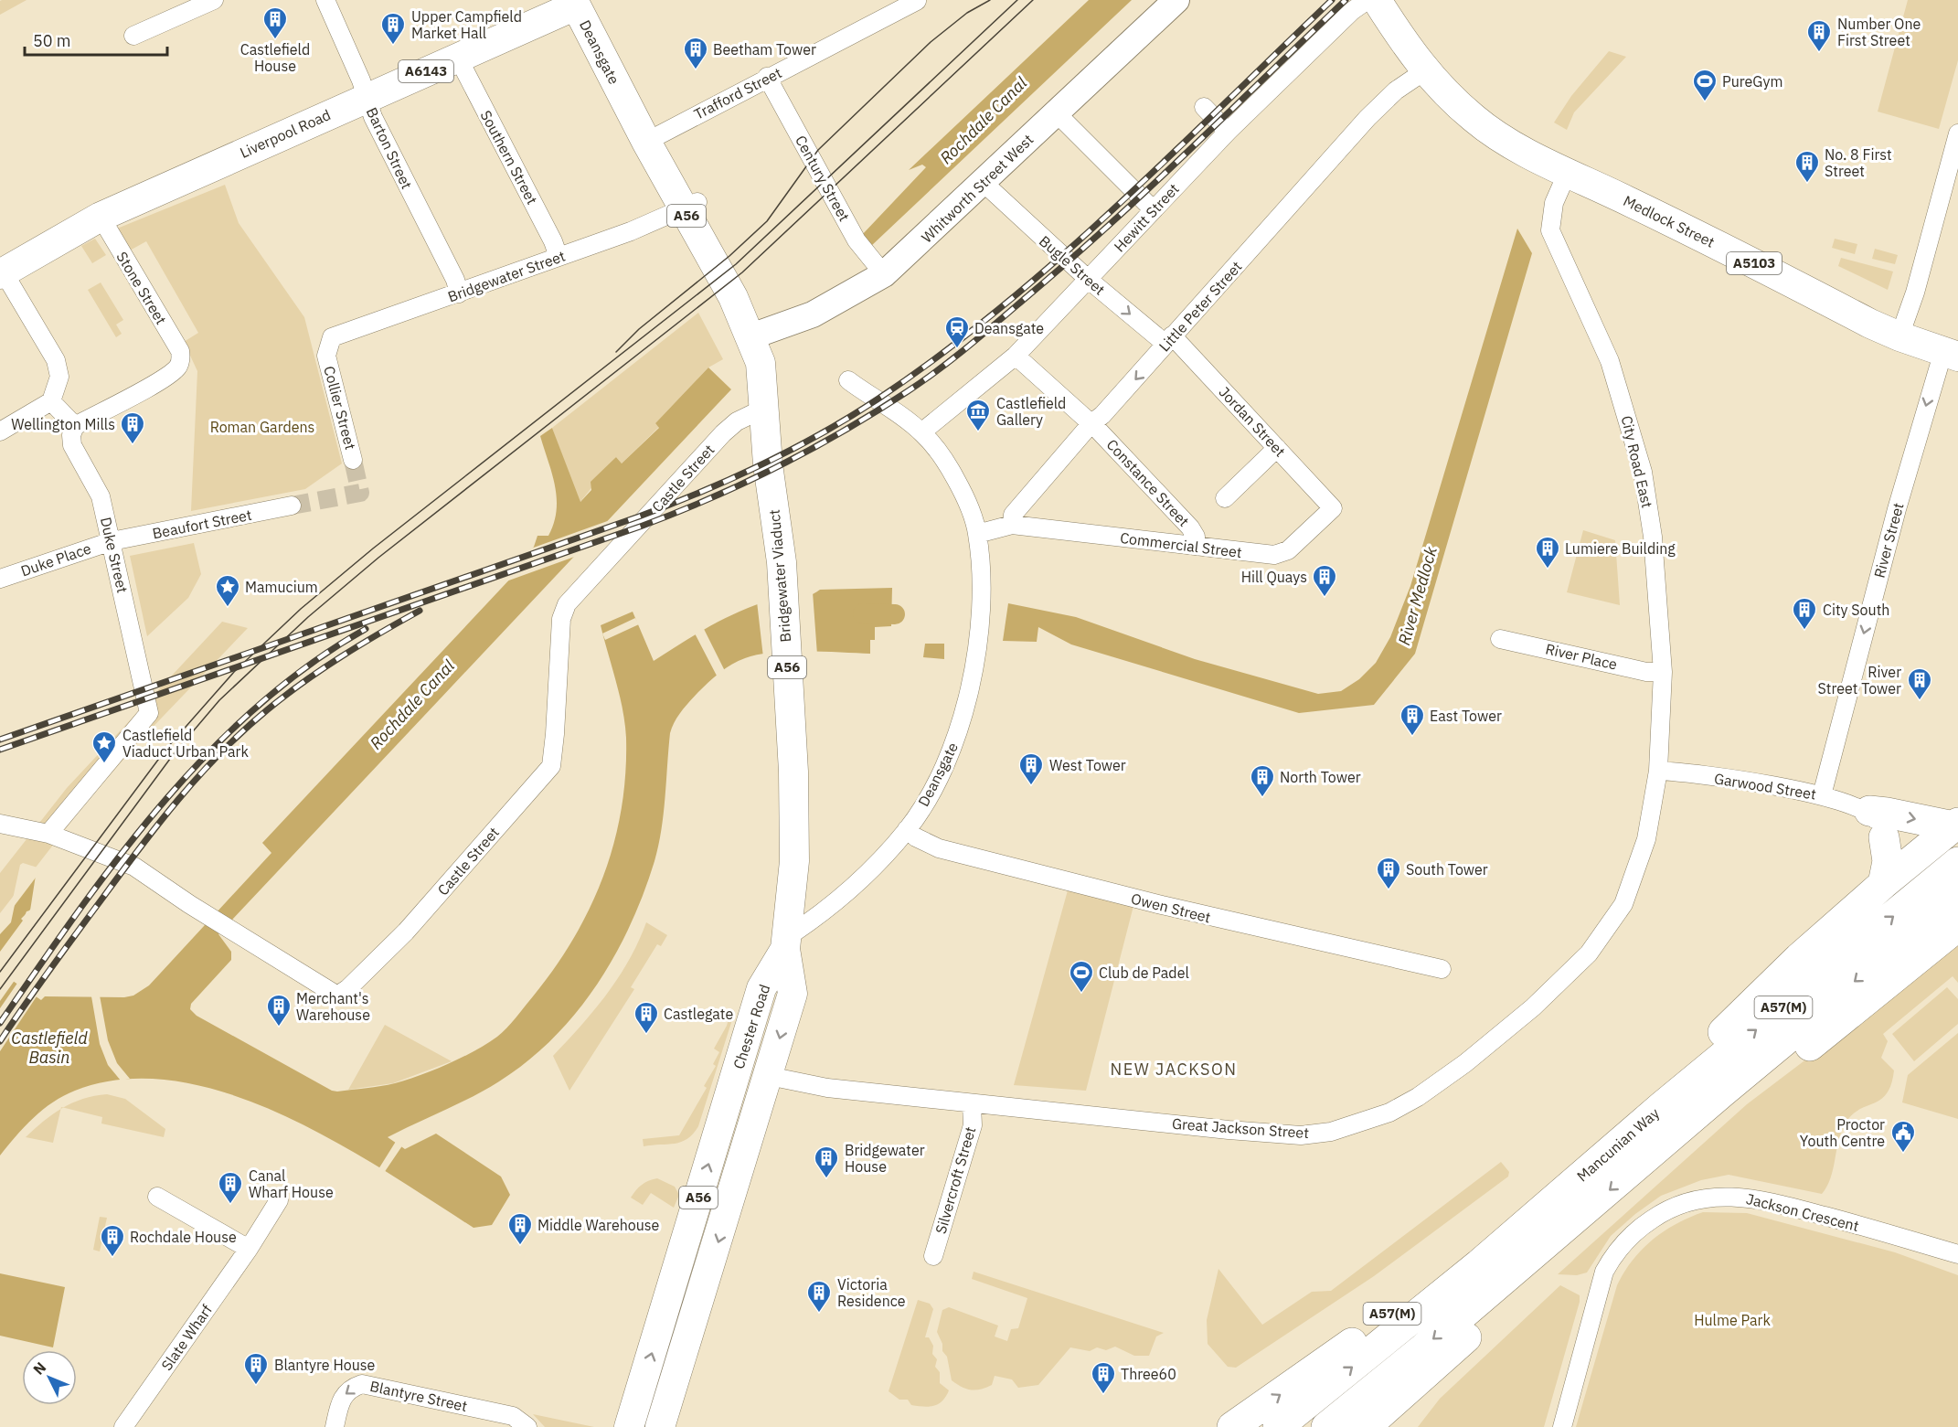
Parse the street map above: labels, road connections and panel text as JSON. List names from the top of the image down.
{
  "streets": {
    "highway": ["A57(M)", "Mancunian Way"],
    "main road": [
      "Deansgate",
      "A6143",
      "Liverpool Road",
      "Whitworth Street West",
      "A56",
      "Medlock Street",
      "A5103",
      "Bridgewater Viaduct",
      "Chester Road"
    ],
    "street": [
      "Trafford Street",
      "Barton Street",
      "Southern Street",
      "Century Street",
      "Hewitt Street",
      "Bugle Street",
      "Bridgewater Street",
      "Stone Street",
      "Little Peter Street",
      "Collier Street",
      "Jordan Street",
      "City Road East",
      "Castle Street",
      "Constance Street",
      "Beaufort Street",
      "River Street",
      "Commercial Street",
      "Duke Street",
      "Duke Place",
      "River Place",
      "Garwood Street",
      "Owen Street",
      "Great Jackson Street",
      "Silvercroft Street",
      "Jackson Crescent",
      "Slate Wharf",
      "Blantyre Street"
    ]
  },
  "crossings": [
    ["Deansgate", "Trafford Street"],
    ["Deansgate", "Liverpool Road"],
    ["Deansgate", "Whitworth Street West"],
    ["Deansgate", "Hewitt Street"],
    ["Deansgate", "Bridgewater Street"],
    ["Deansgate", "Bridgewater Viaduct"],
    ["Deansgate", "Owen Street"],
    ["Deansgate", "Chester Road"],
    ["Trafford Street", "Century Street"],
    ["Liverpool Road", "Barton Street"],
    ["Liverpool Road", "Southern Street"],
    ["Liverpool Road", "Stone Street"],
    ["Barton Street", "Bridgewater Street"],
    ["Southern Street", "Bridgewater Street"],
    ["Century Street", "Whitworth Street West"],
    ["Whitworth Street West", "Bugle Street"],
    ["Whitworth Street West", "Bridgewater Viaduct"],
    ["Hewitt Street", "Bugle Street"],
    ["Hewitt Street", "Constance Street"],
    ["Medlock Street", "A5103"],
    ["Medlock Street", "Little Peter Street"],
    ["Medlock Street", "City Road East"],
    ["Medlock Street", "River Street"],
    ["A5103", "Little Peter Street"],
    ["Bugle Street", "Little Peter Street"],
    ["Bugle Street", "Jordan Street"],
    ["Bridgewater Street", "Collier Street"],
    ["Stone Street", "Duke Street"],
    ["Little Peter Street", "Jordan Street"],
    ["Little Peter Street", "Constance Street"],
    ["Little Peter Street", "Commercial Street"],
    ["Jordan Street", "Commercial Street"],
    ["City Road East", "River Place"],
    ["City Road East", "Garwood Street"],
    ["City Road East", "Great Jackson Street"],
    ["Castle Street", "Duke Street"],
    ["Castle Street", "Bridgewater Viaduct"],
    ["Constance Street", "Commercial Street"],
    ["Beaufort Street", "Duke Street"],
    ["Beaufort Street", "Duke Place"],
    ["River Street", "Garwood Street"],
    ["Duke Street", "Duke Place"],
    ["Bridgewater Viaduct", "Chester Road"],
    ["Garwood Street", "Great Jackson Street"],
    ["A57(M)", "Mancunian Way"],
    ["Chester Road", "Great Jackson Street"],
    ["Great Jackson Street", "Silvercroft Street"]
  ],
  "one_way": ["Bugle Street", "River Street", "Blantyre Street"],
  "districts": ["NEW JACKSON"],
  "water": ["Rochdale Canal", "River Medlock", "Castlefield Basin"],
  "parks": ["Roman Gardens", "Hulme Park"],
  "places": {
    "building": [
      "Castlefield House",
      "Upper Campfield Market Hall",
      "Number One First Street",
      "Beetham Tower",
      "No. 8 First Street",
      "Wellington Mills",
      "Lumiere Building",
      "Hill Quays",
      "City South",
      "River Street Tower",
      "East Tower",
      "West Tower",
      "North Tower",
      "South Tower",
      "Merchant's Warehouse",
      "Castlegate",
      "Bridgewater House",
      "Canal Wharf House",
      "Middle Warehouse",
      "Rochdale House",
      "Victoria Residence",
      "Blantyre House",
      "Three60"
    ],
    "sports": ["PureGym", "Club de Padel"],
    "station": ["Deansgate"],
    "museum": ["Castlefield Gallery"],
    "place": ["Mamucium", "Castlefield Viaduct Urban Park"],
    "public building": ["Proctor Youth Centre"]
  },
  "scale_bar": "50 m",
  "north": "top left"
}
